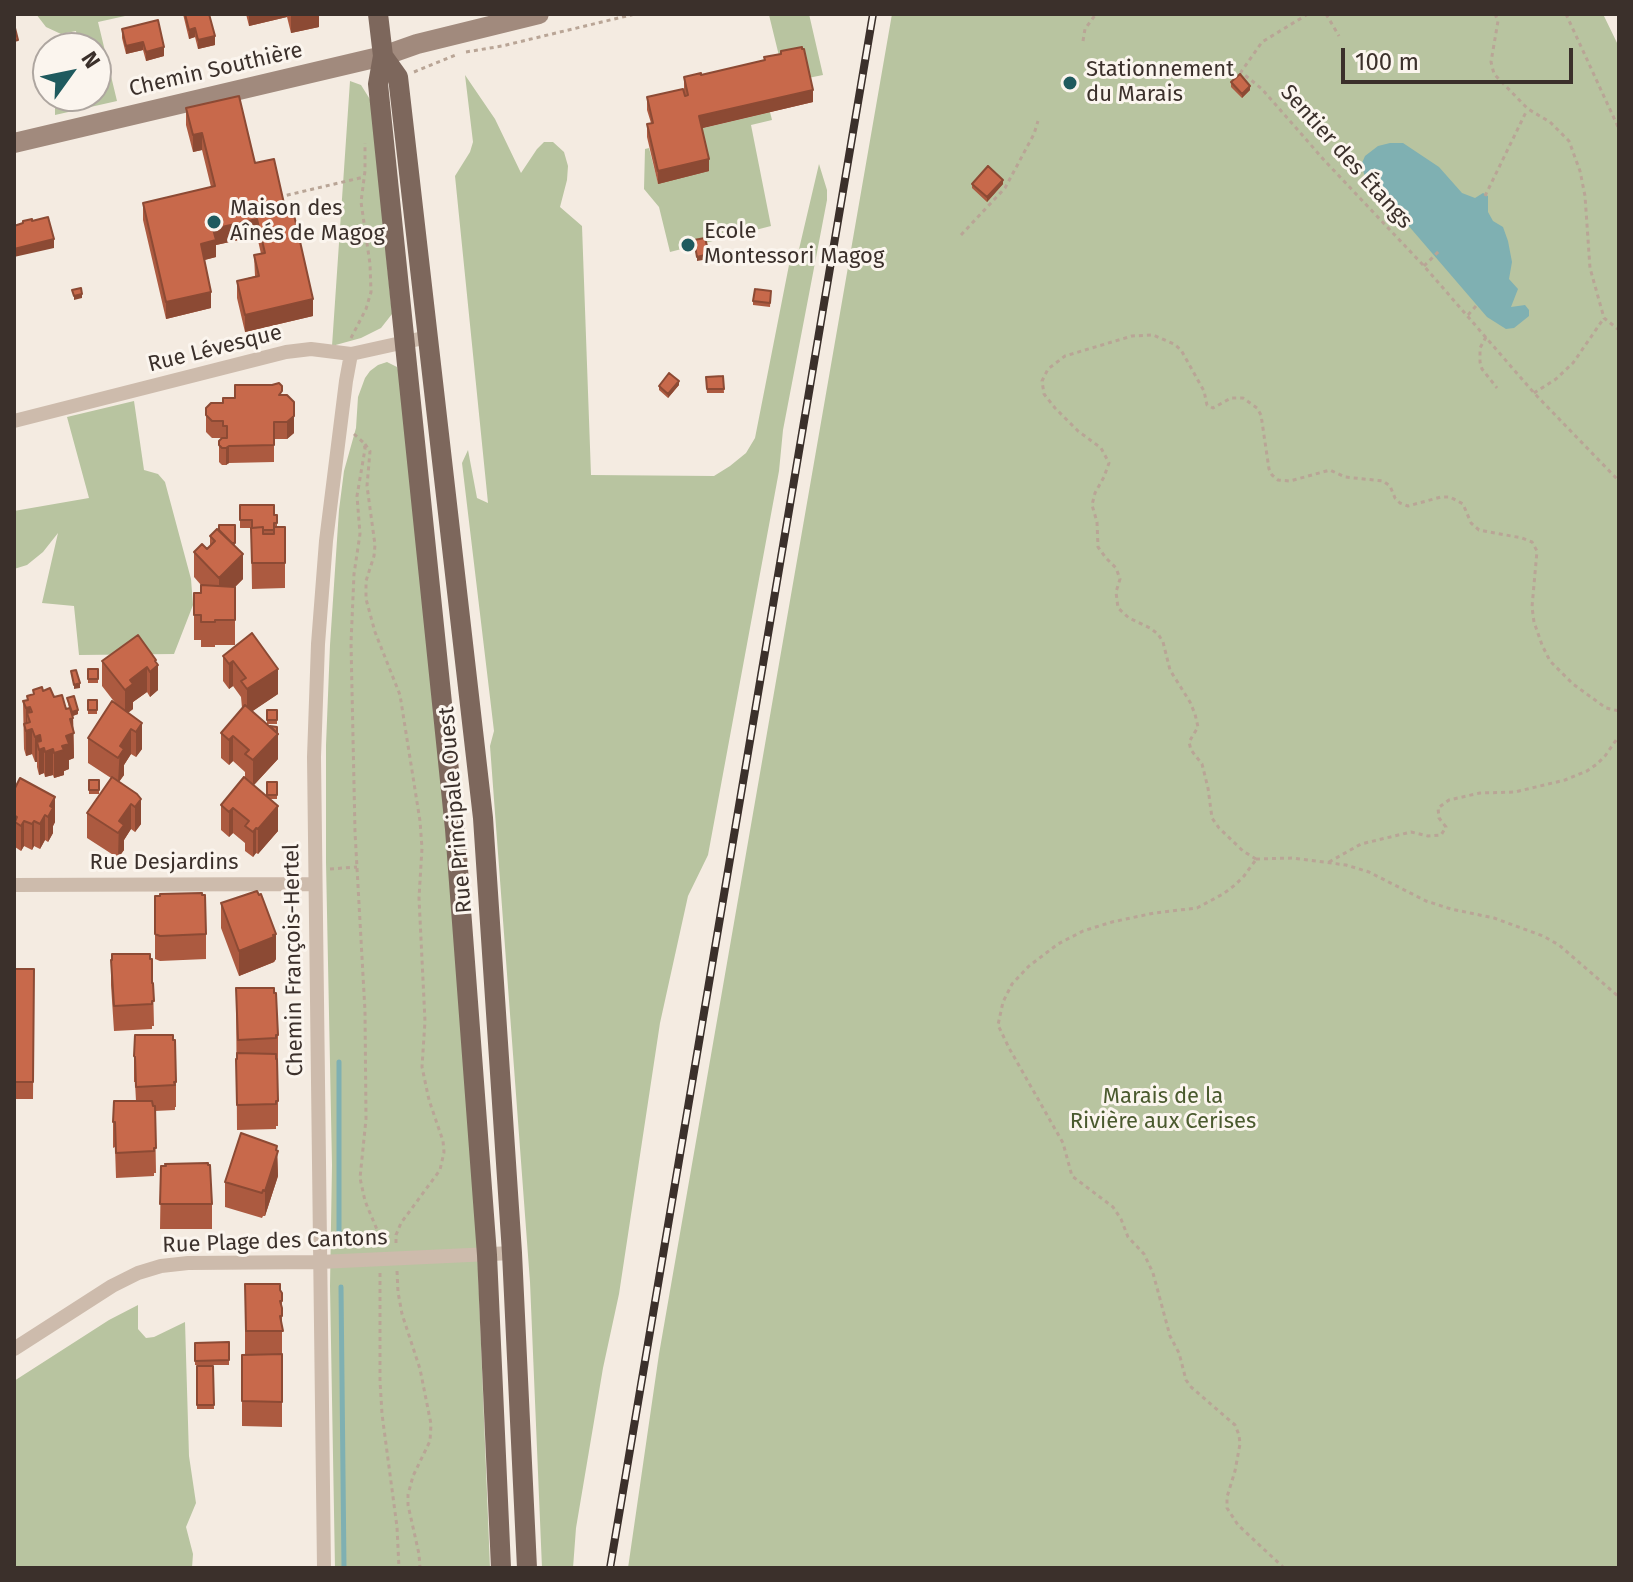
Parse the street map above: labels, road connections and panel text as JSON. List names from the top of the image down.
{
  "streets": {
    "main road": ["Rue Principale Ouest"],
    "street": [
      "Chemin Southière",
      "Rue Lévesque",
      "Rue Desjardins",
      "Chemin François-Hertel",
      "Rue Plage des Cantons"
    ],
    "path": ["Sentier des Étangs"]
  },
  "crossings": [
    ["Chemin Southière", "Rue Principale Ouest"],
    ["Rue Lévesque", "Rue Principale Ouest"],
    ["Rue Lévesque", "Chemin François-Hertel"],
    ["Rue Principale Ouest", "Rue Plage des Cantons"],
    ["Rue Desjardins", "Chemin François-Hertel"],
    ["Chemin François-Hertel", "Rue Plage des Cantons"]
  ],
  "parks": ["Marais de la Rivière aux Cerises"],
  "places": ["Stationnement du Marais", "Maison des Aînés de Magog", "Ecole Montessori Magog"],
  "scale_bar": "100 m",
  "north": "top right"
}
